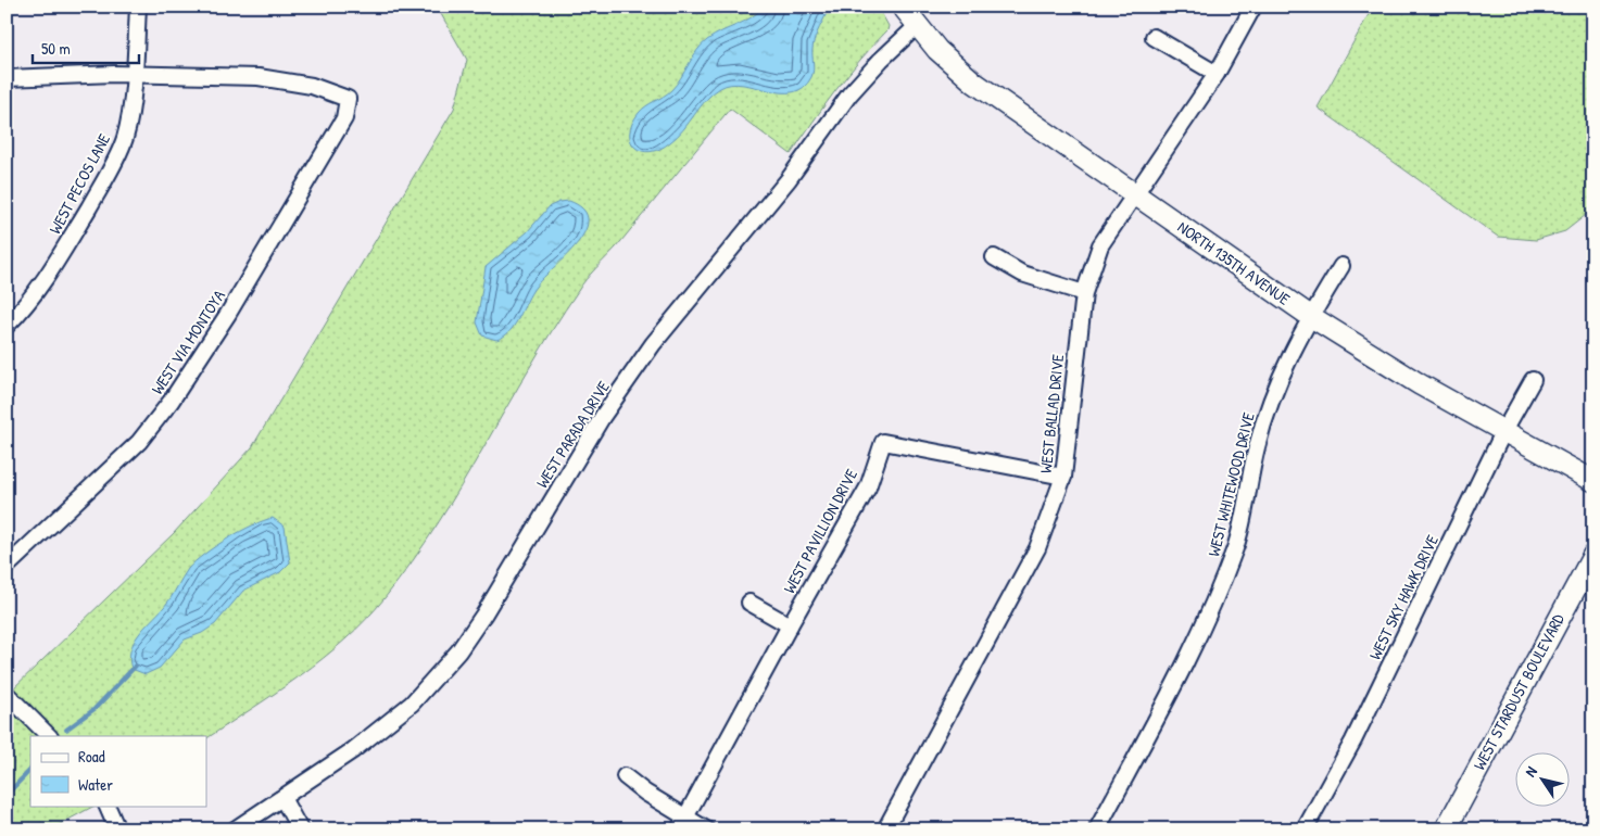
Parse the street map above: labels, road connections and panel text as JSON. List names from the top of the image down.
{
  "streets": {
    "street": [
      "WEST PECOS LANE",
      "NORTH 135TH AVENUE",
      "WEST VIA MONTOYA",
      "WEST BALLAD DRIVE",
      "WEST PARADA DRIVE",
      "WEST WHITEWOOD DRIVE",
      "WEST PAVILLION DRIVE",
      "WEST SKY HAWK DRIVE",
      "WEST STARDUST BOULEVARD"
    ]
  },
  "crossings": [
    ["WEST PECOS LANE", "WEST VIA MONTOYA"],
    ["NORTH 135TH AVENUE", "WEST BALLAD DRIVE"],
    ["NORTH 135TH AVENUE", "WEST PARADA DRIVE"],
    ["NORTH 135TH AVENUE", "WEST WHITEWOOD DRIVE"],
    ["NORTH 135TH AVENUE", "WEST SKY HAWK DRIVE"],
    ["WEST BALLAD DRIVE", "WEST PAVILLION DRIVE"]
  ],
  "legend": ["Road", "Water"],
  "scale_bar": "50 m",
  "north": "top left"
}
